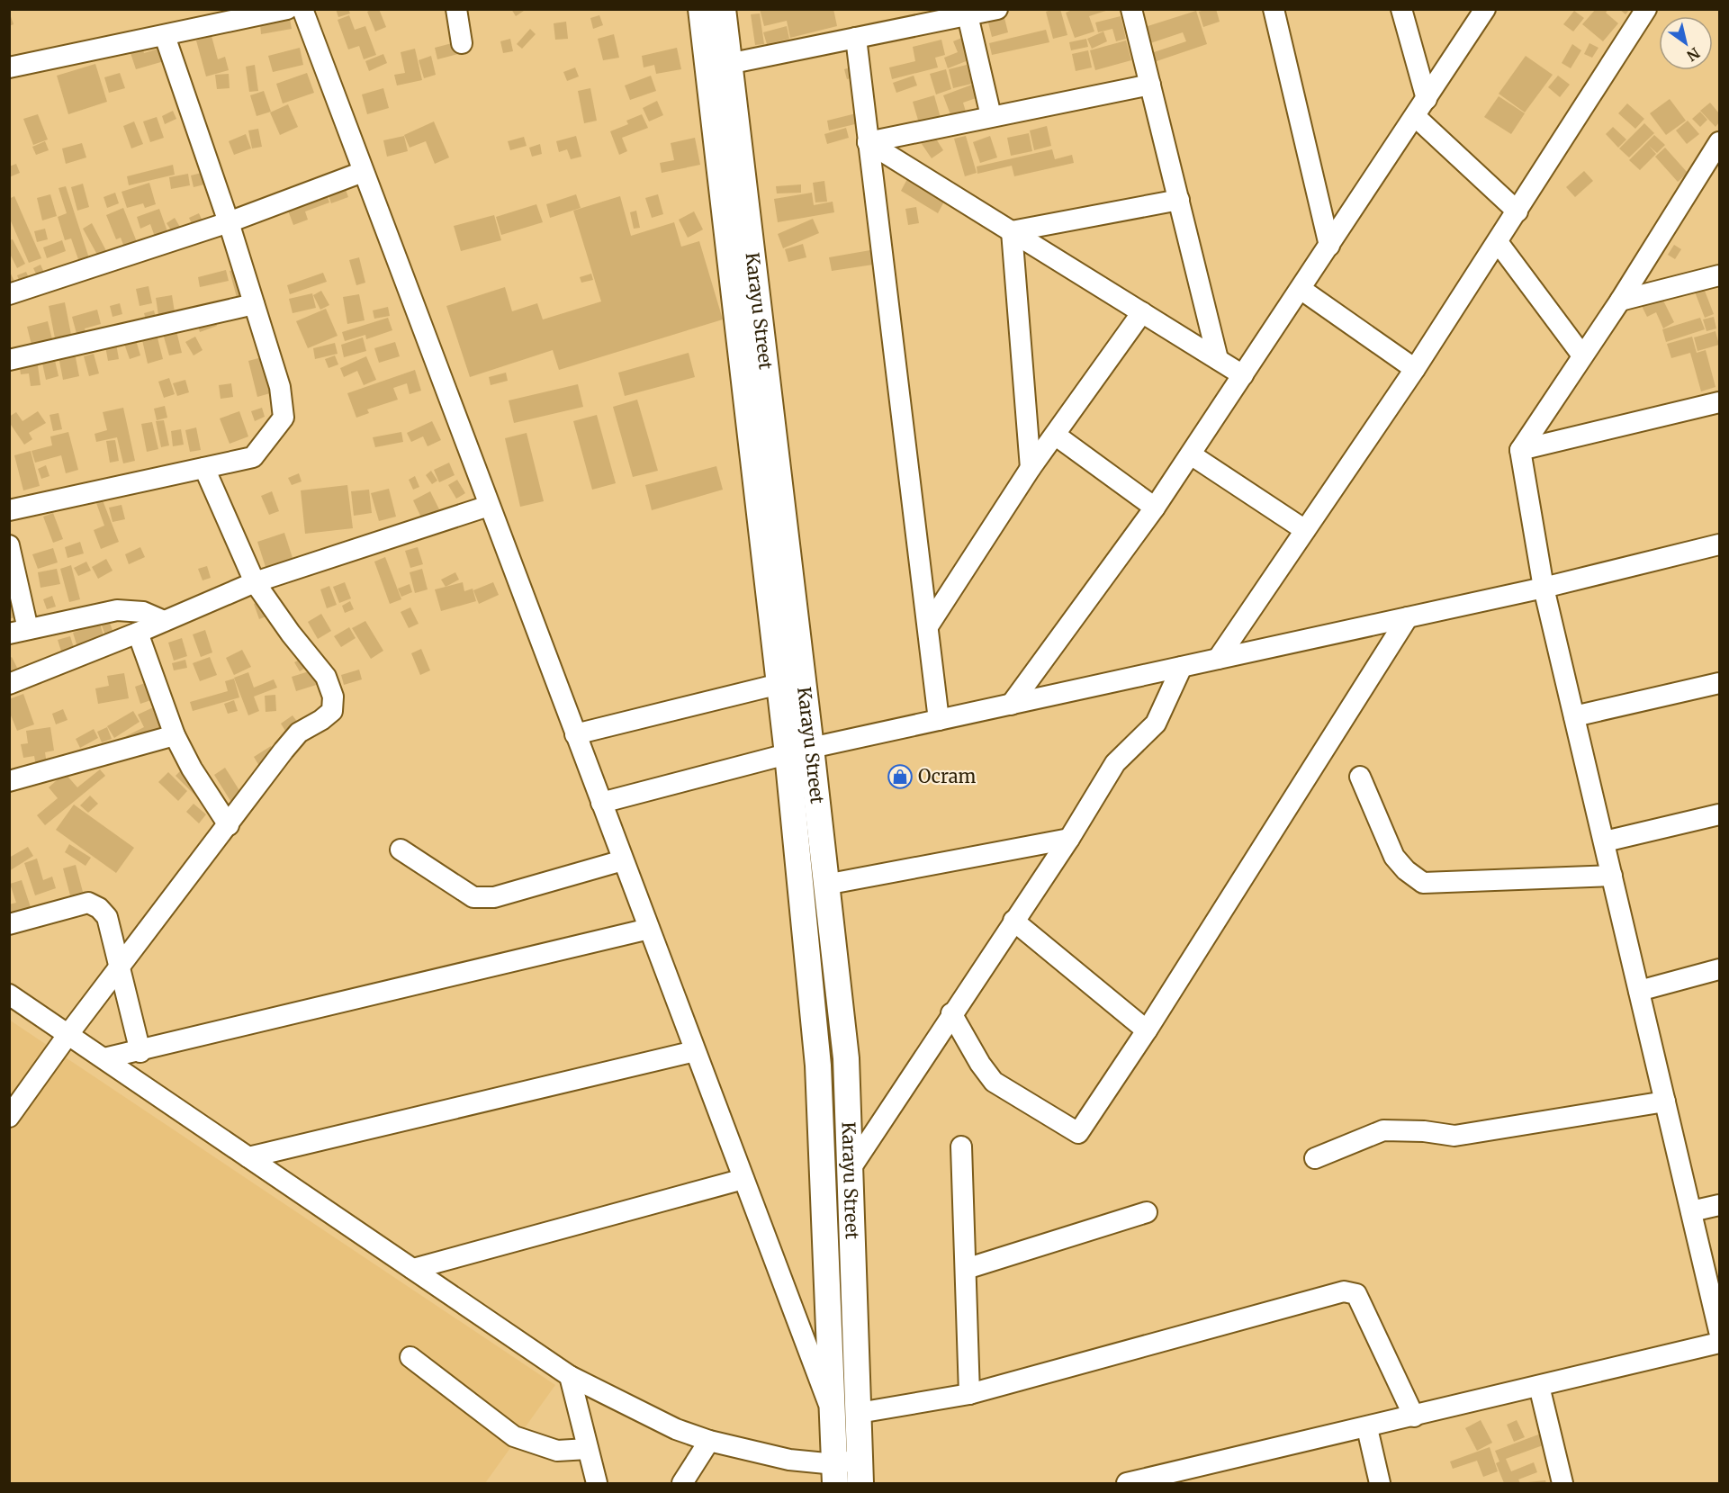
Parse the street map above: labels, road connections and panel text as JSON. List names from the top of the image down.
{
  "streets": {
    "main road": ["Karayu Street"]
  },
  "places": {
    "shop": ["Ocram"]
  },
  "north": "bottom right"
}
